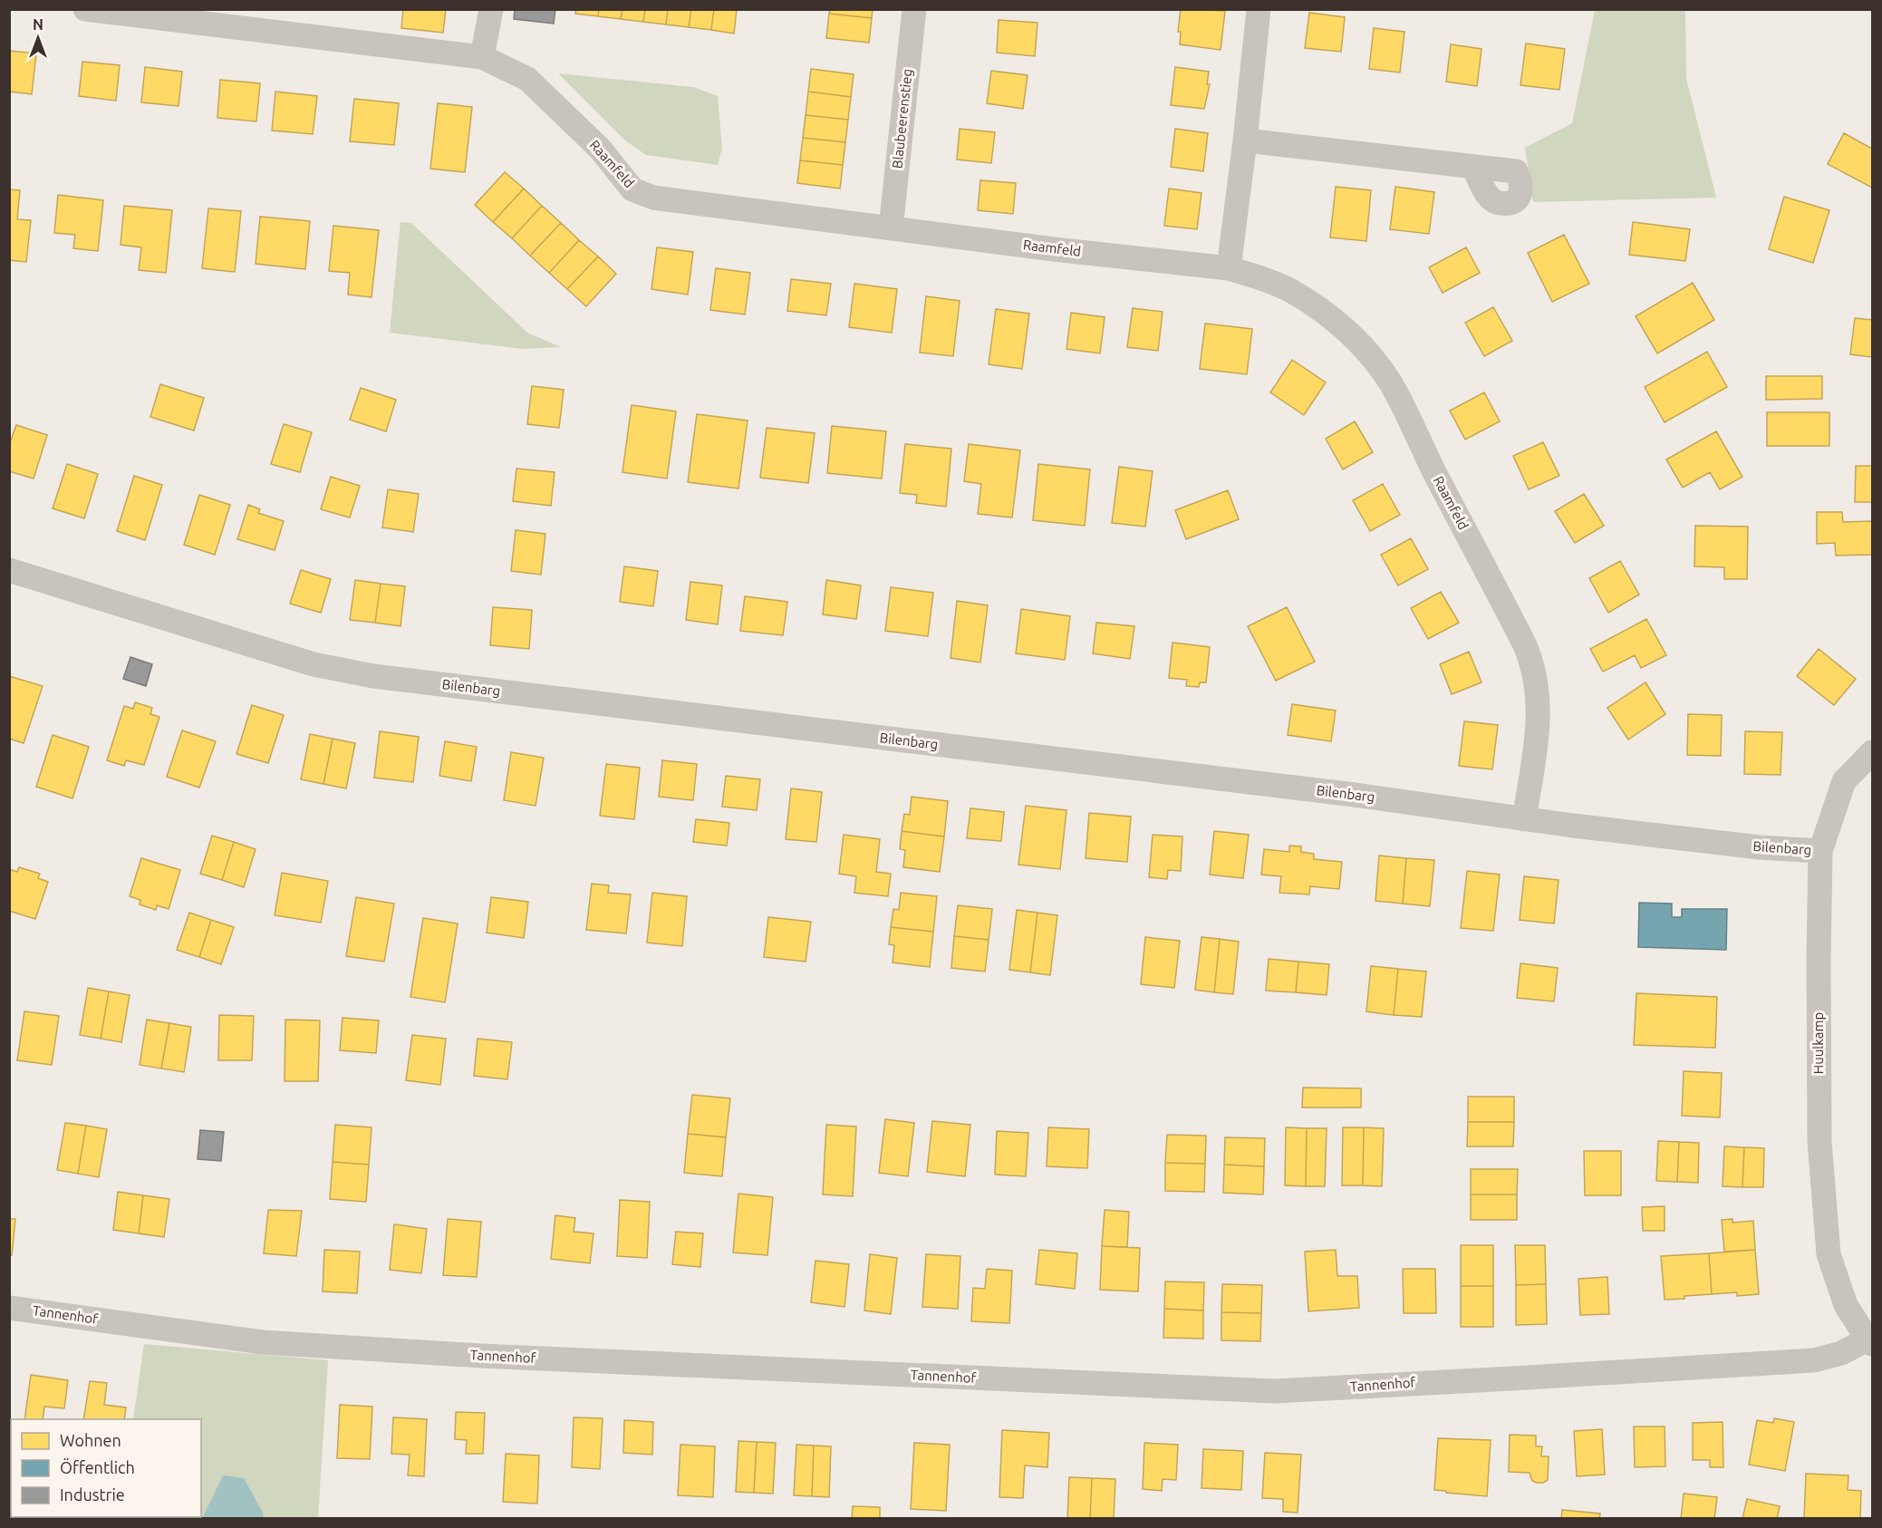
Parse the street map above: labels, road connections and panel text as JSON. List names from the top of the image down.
{
  "streets": {
    "street": [
      "Blaubeerenstieg",
      "Raamfeld",
      "Bilenbarg",
      "Huulkamp",
      "Tannenhof"
    ]
  },
  "crossings": [
    ["Blaubeerenstieg", "Raamfeld"],
    ["Raamfeld", "Bilenbarg"],
    ["Bilenbarg", "Huulkamp"],
    ["Huulkamp", "Tannenhof"]
  ],
  "legend": ["Wohnen", "Öffentlich", "Industrie"],
  "north": "top"
}
